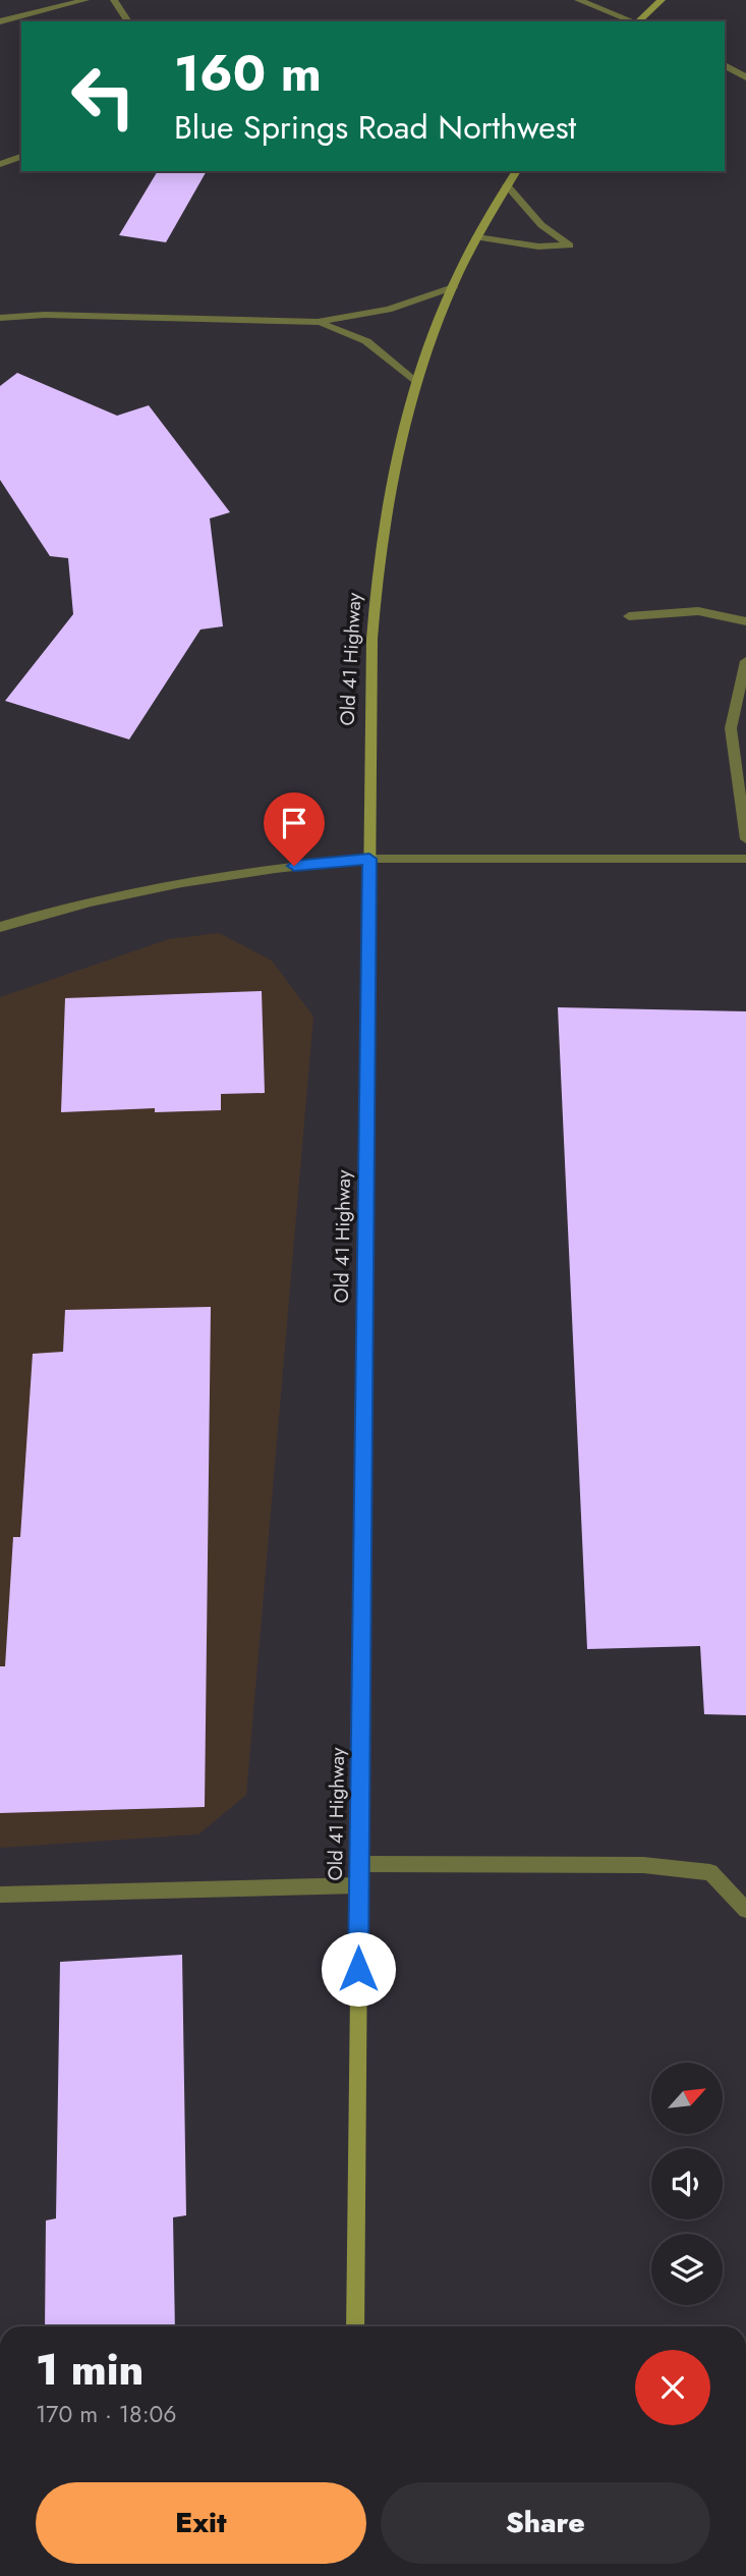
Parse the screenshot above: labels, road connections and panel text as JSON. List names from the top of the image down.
{
  "streets": {
    "main road": ["Old 41 Highway"]
  },
  "north": "top right",
  "page": {
    "turn": ["160 m", "Blue Springs Road Northwest"],
    "heading": ["1 min", "170 m · 18:06"],
    "buttons": ["Exit", "Share"]
  }
}
